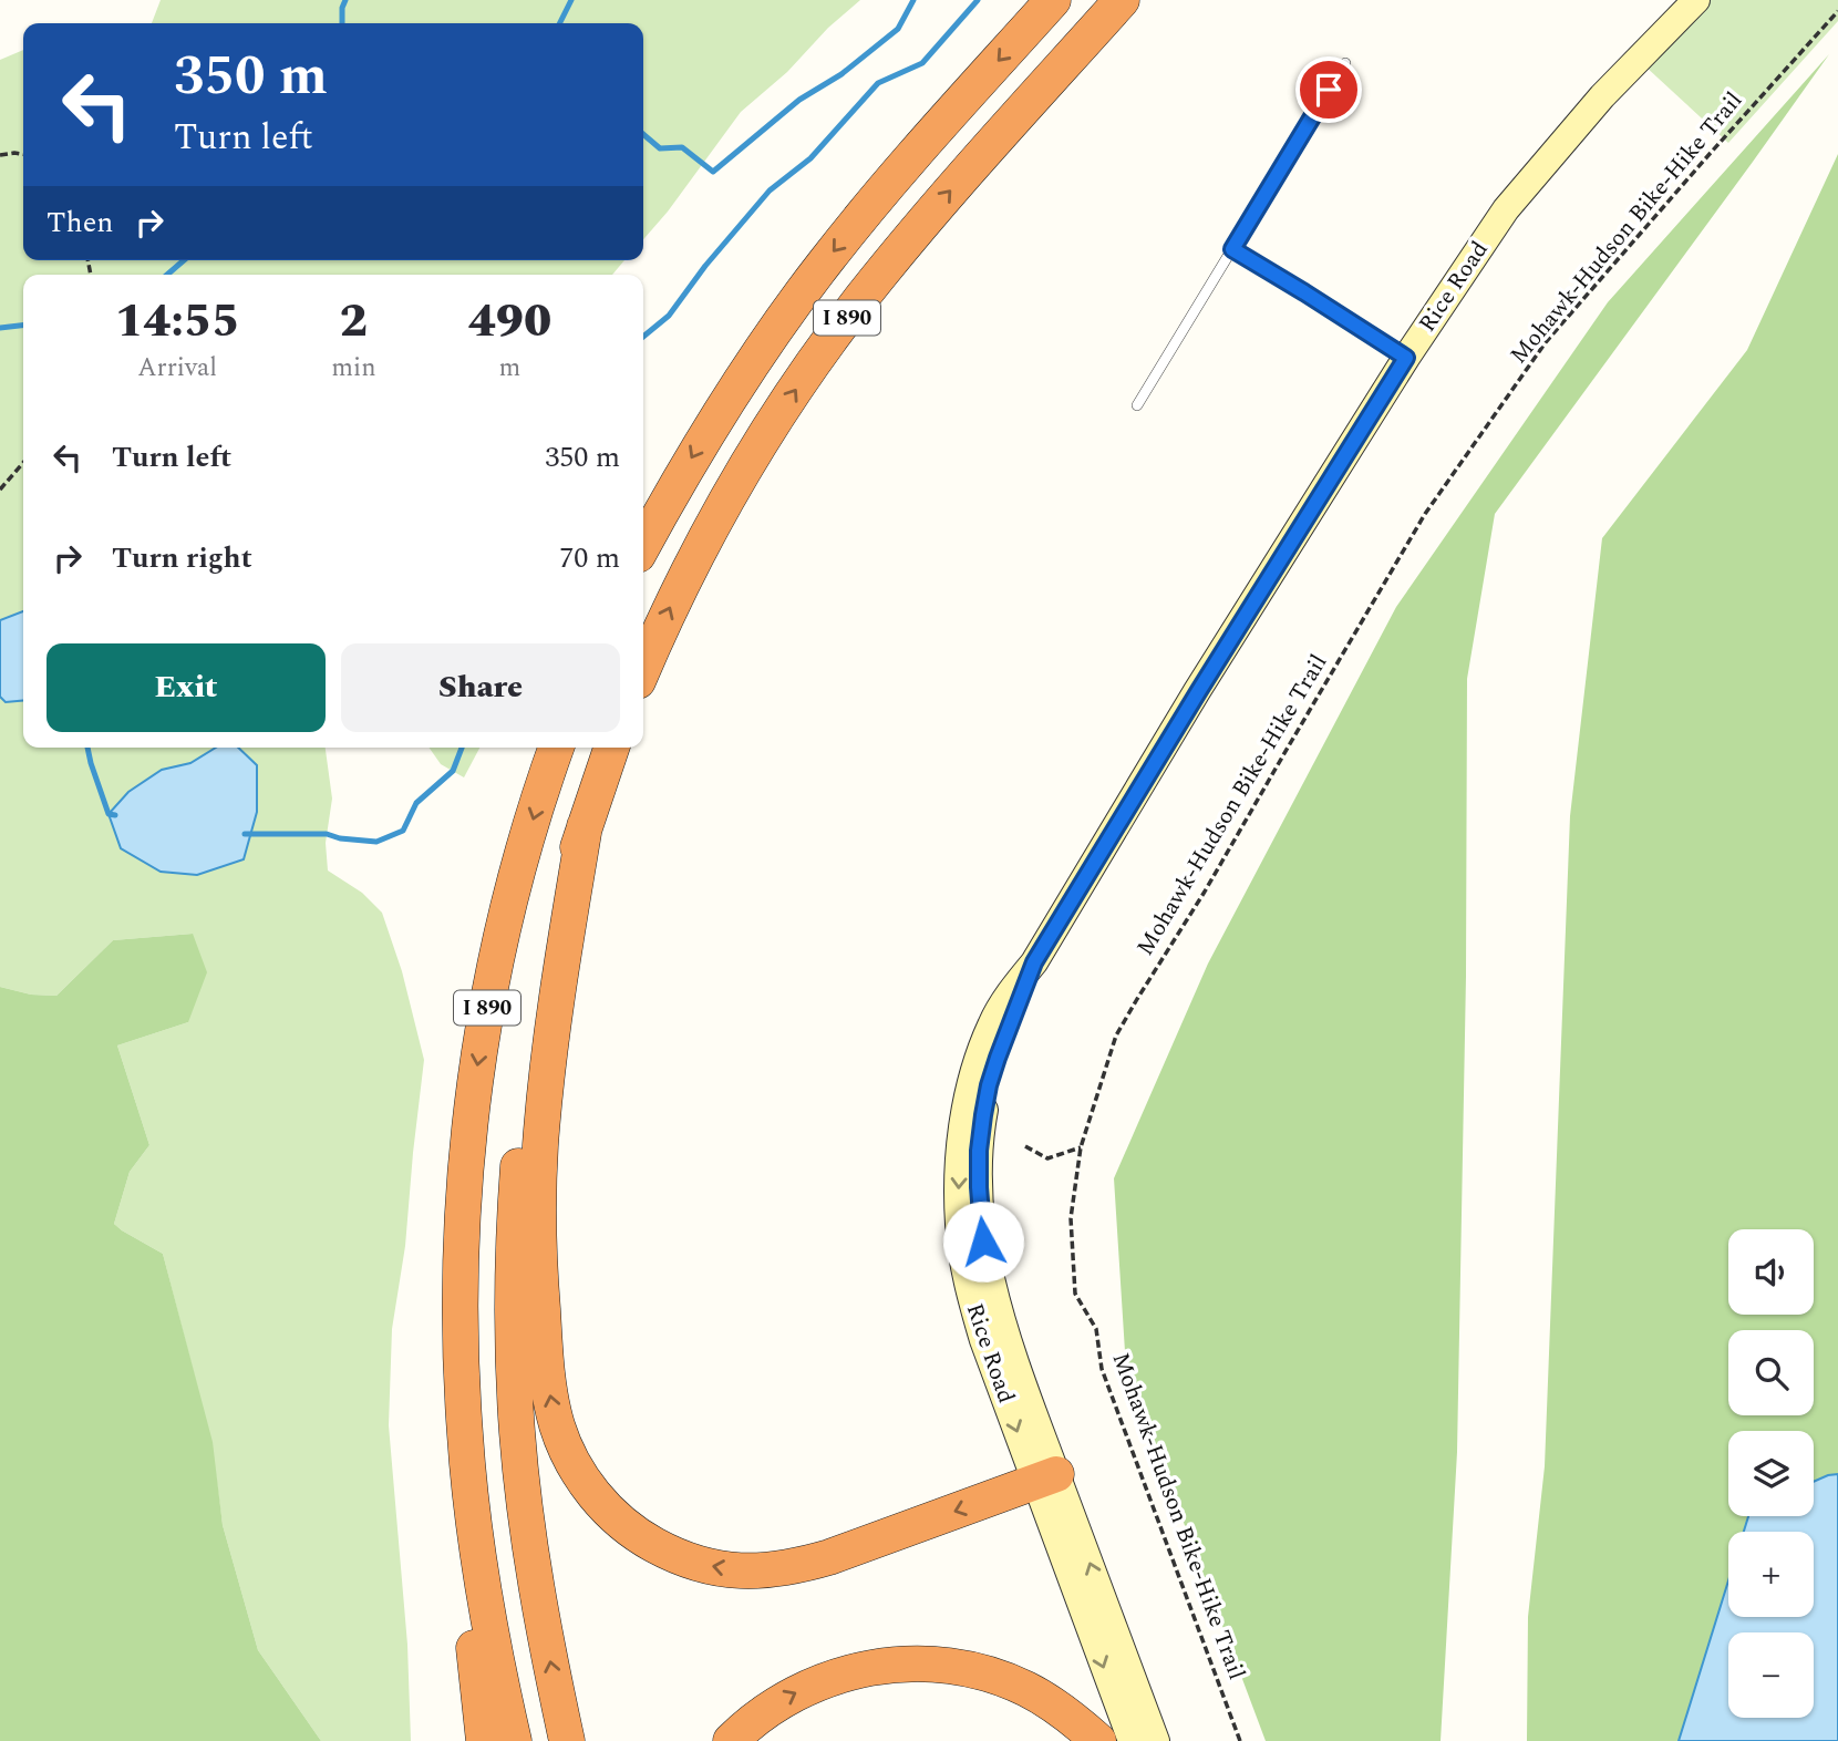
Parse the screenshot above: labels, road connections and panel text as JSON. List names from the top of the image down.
{
  "streets": {
    "highway": ["I 890"],
    "street": ["Rice Road"],
    "path": ["Mohawk-Hudson Bike-Hike Trail"]
  },
  "page": {
    "turn": ["350 m", "Turn left"],
    "then": "Then",
    "eta": [
      "14:55",
      "Arrival",
      "2",
      "min",
      "490",
      "m"
    ],
    "list": [
      {
        "name": "Turn left",
        "value": "350 m"
      },
      {
        "name": "Turn right",
        "value": "70 m"
      }
    ],
    "buttons": ["Exit", "Share"],
    "map_buttons": ["+", "−"]
  }
}
